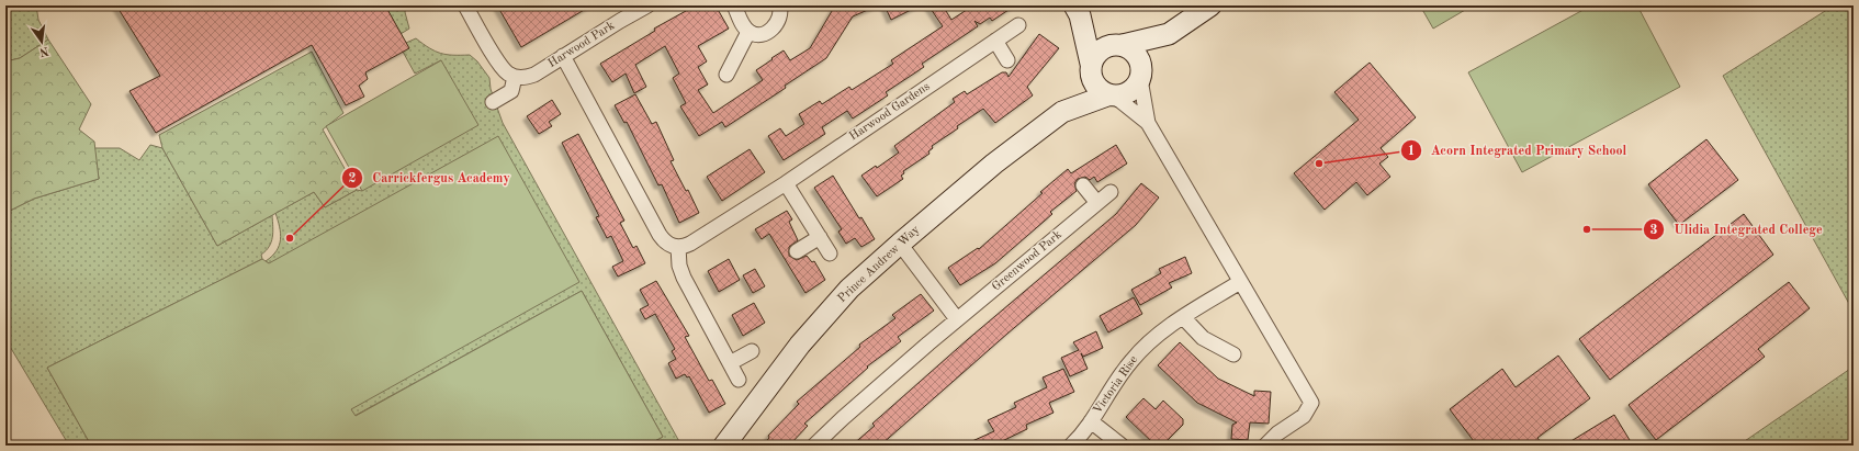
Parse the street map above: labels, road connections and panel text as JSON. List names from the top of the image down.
{
  "streets": {
    "street": [
      "Harwood Park",
      "Harwood Gardens",
      "Greenwood Park",
      "Prince Andrew Way",
      "Victoria Rise"
    ]
  },
  "places": ["Acorn Integrated Primary School", "Ulidia Integrated College", "Carrickfergus Academy"],
  "north": "bottom"
}
